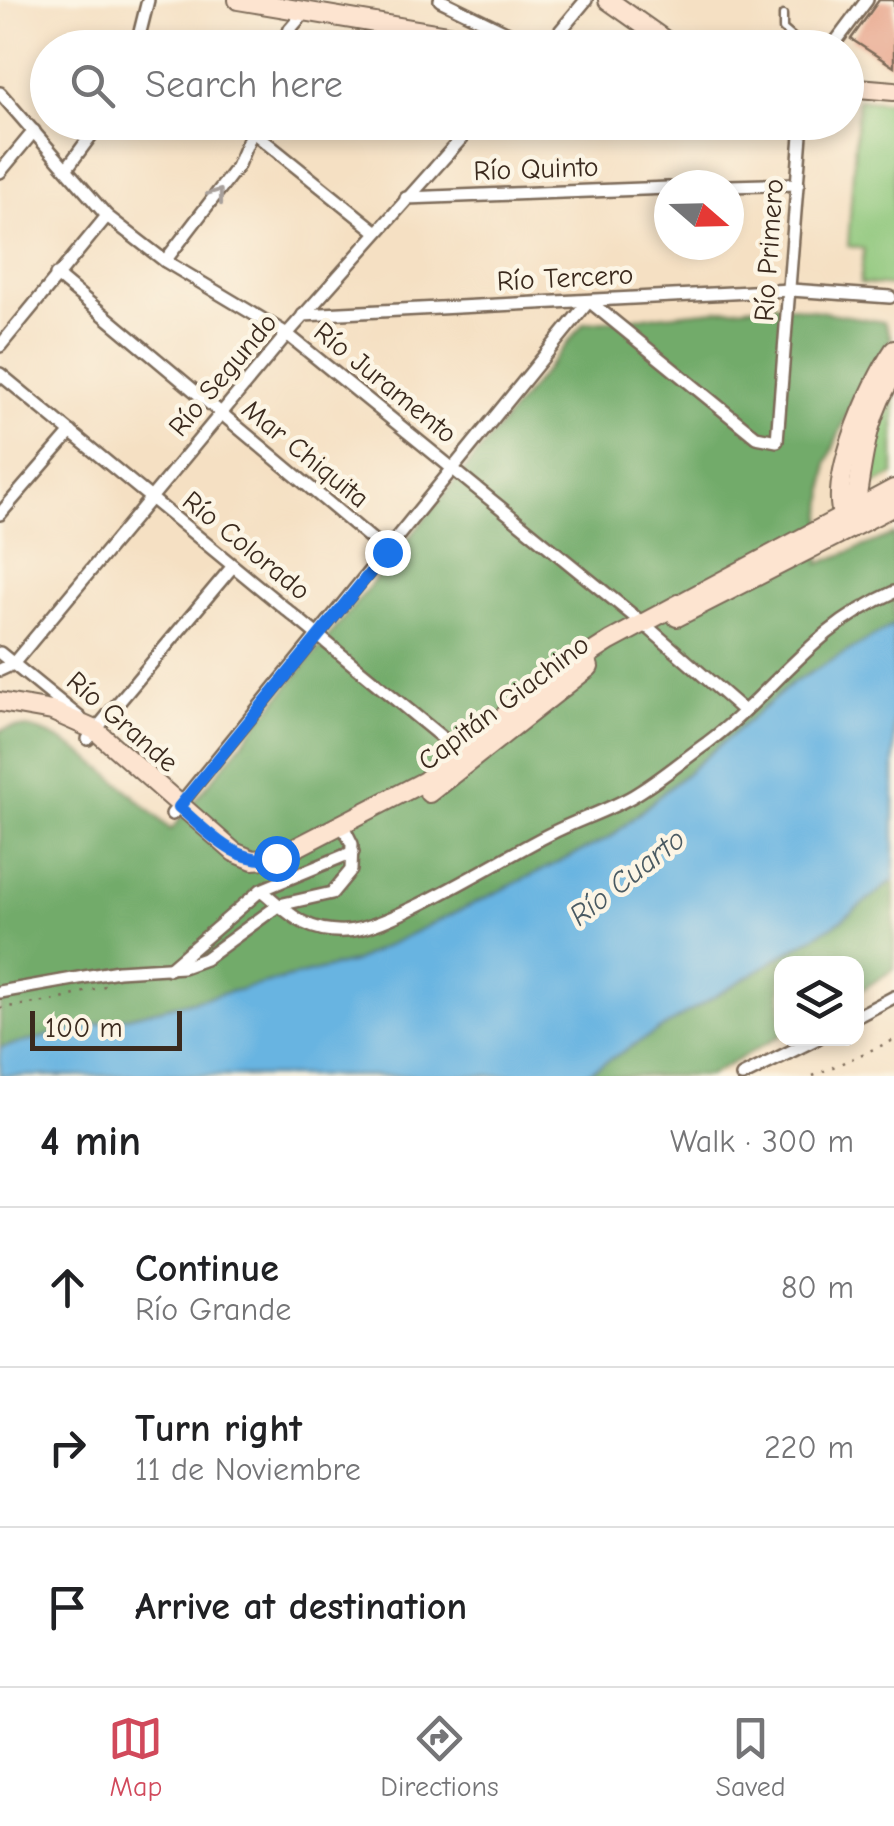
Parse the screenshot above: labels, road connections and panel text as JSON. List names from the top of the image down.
{
  "streets": {
    "main road": ["Capitán Giachino", "Río Grande"],
    "street": [
      "Río Quinto",
      "Río Primero",
      "Río Tercero",
      "Río Segundo",
      "Río Juramento",
      "Mar Chiquita",
      "Río Colorado"
    ]
  },
  "crossings": [
    ["Río Quinto", "Río Segundo"],
    ["Río Primero", "Río Tercero"],
    ["Río Tercero", "Río Segundo"],
    ["Río Segundo", "Río Juramento"],
    ["Río Segundo", "Mar Chiquita"],
    ["Río Segundo", "Río Colorado"],
    ["Río Segundo", "Río Grande"],
    ["Río Juramento", "Capitán Giachino"],
    ["Río Colorado", "Capitán Giachino"],
    ["Capitán Giachino", "Río Grande"]
  ],
  "water": ["Río Cuarto"],
  "scale_bar": "100 m",
  "north": "right",
  "page": {
    "search": "Search here",
    "scale": "100 m",
    "heading": ["4 min", "Walk · 300 m"],
    "list": [
      ["Continue", "Río Grande", "80 m"],
      ["Turn right", "11 de Noviembre", "220 m"],
      "Arrive at destination"
    ],
    "nav": ["Map", "Directions", "Saved"]
  }
}
